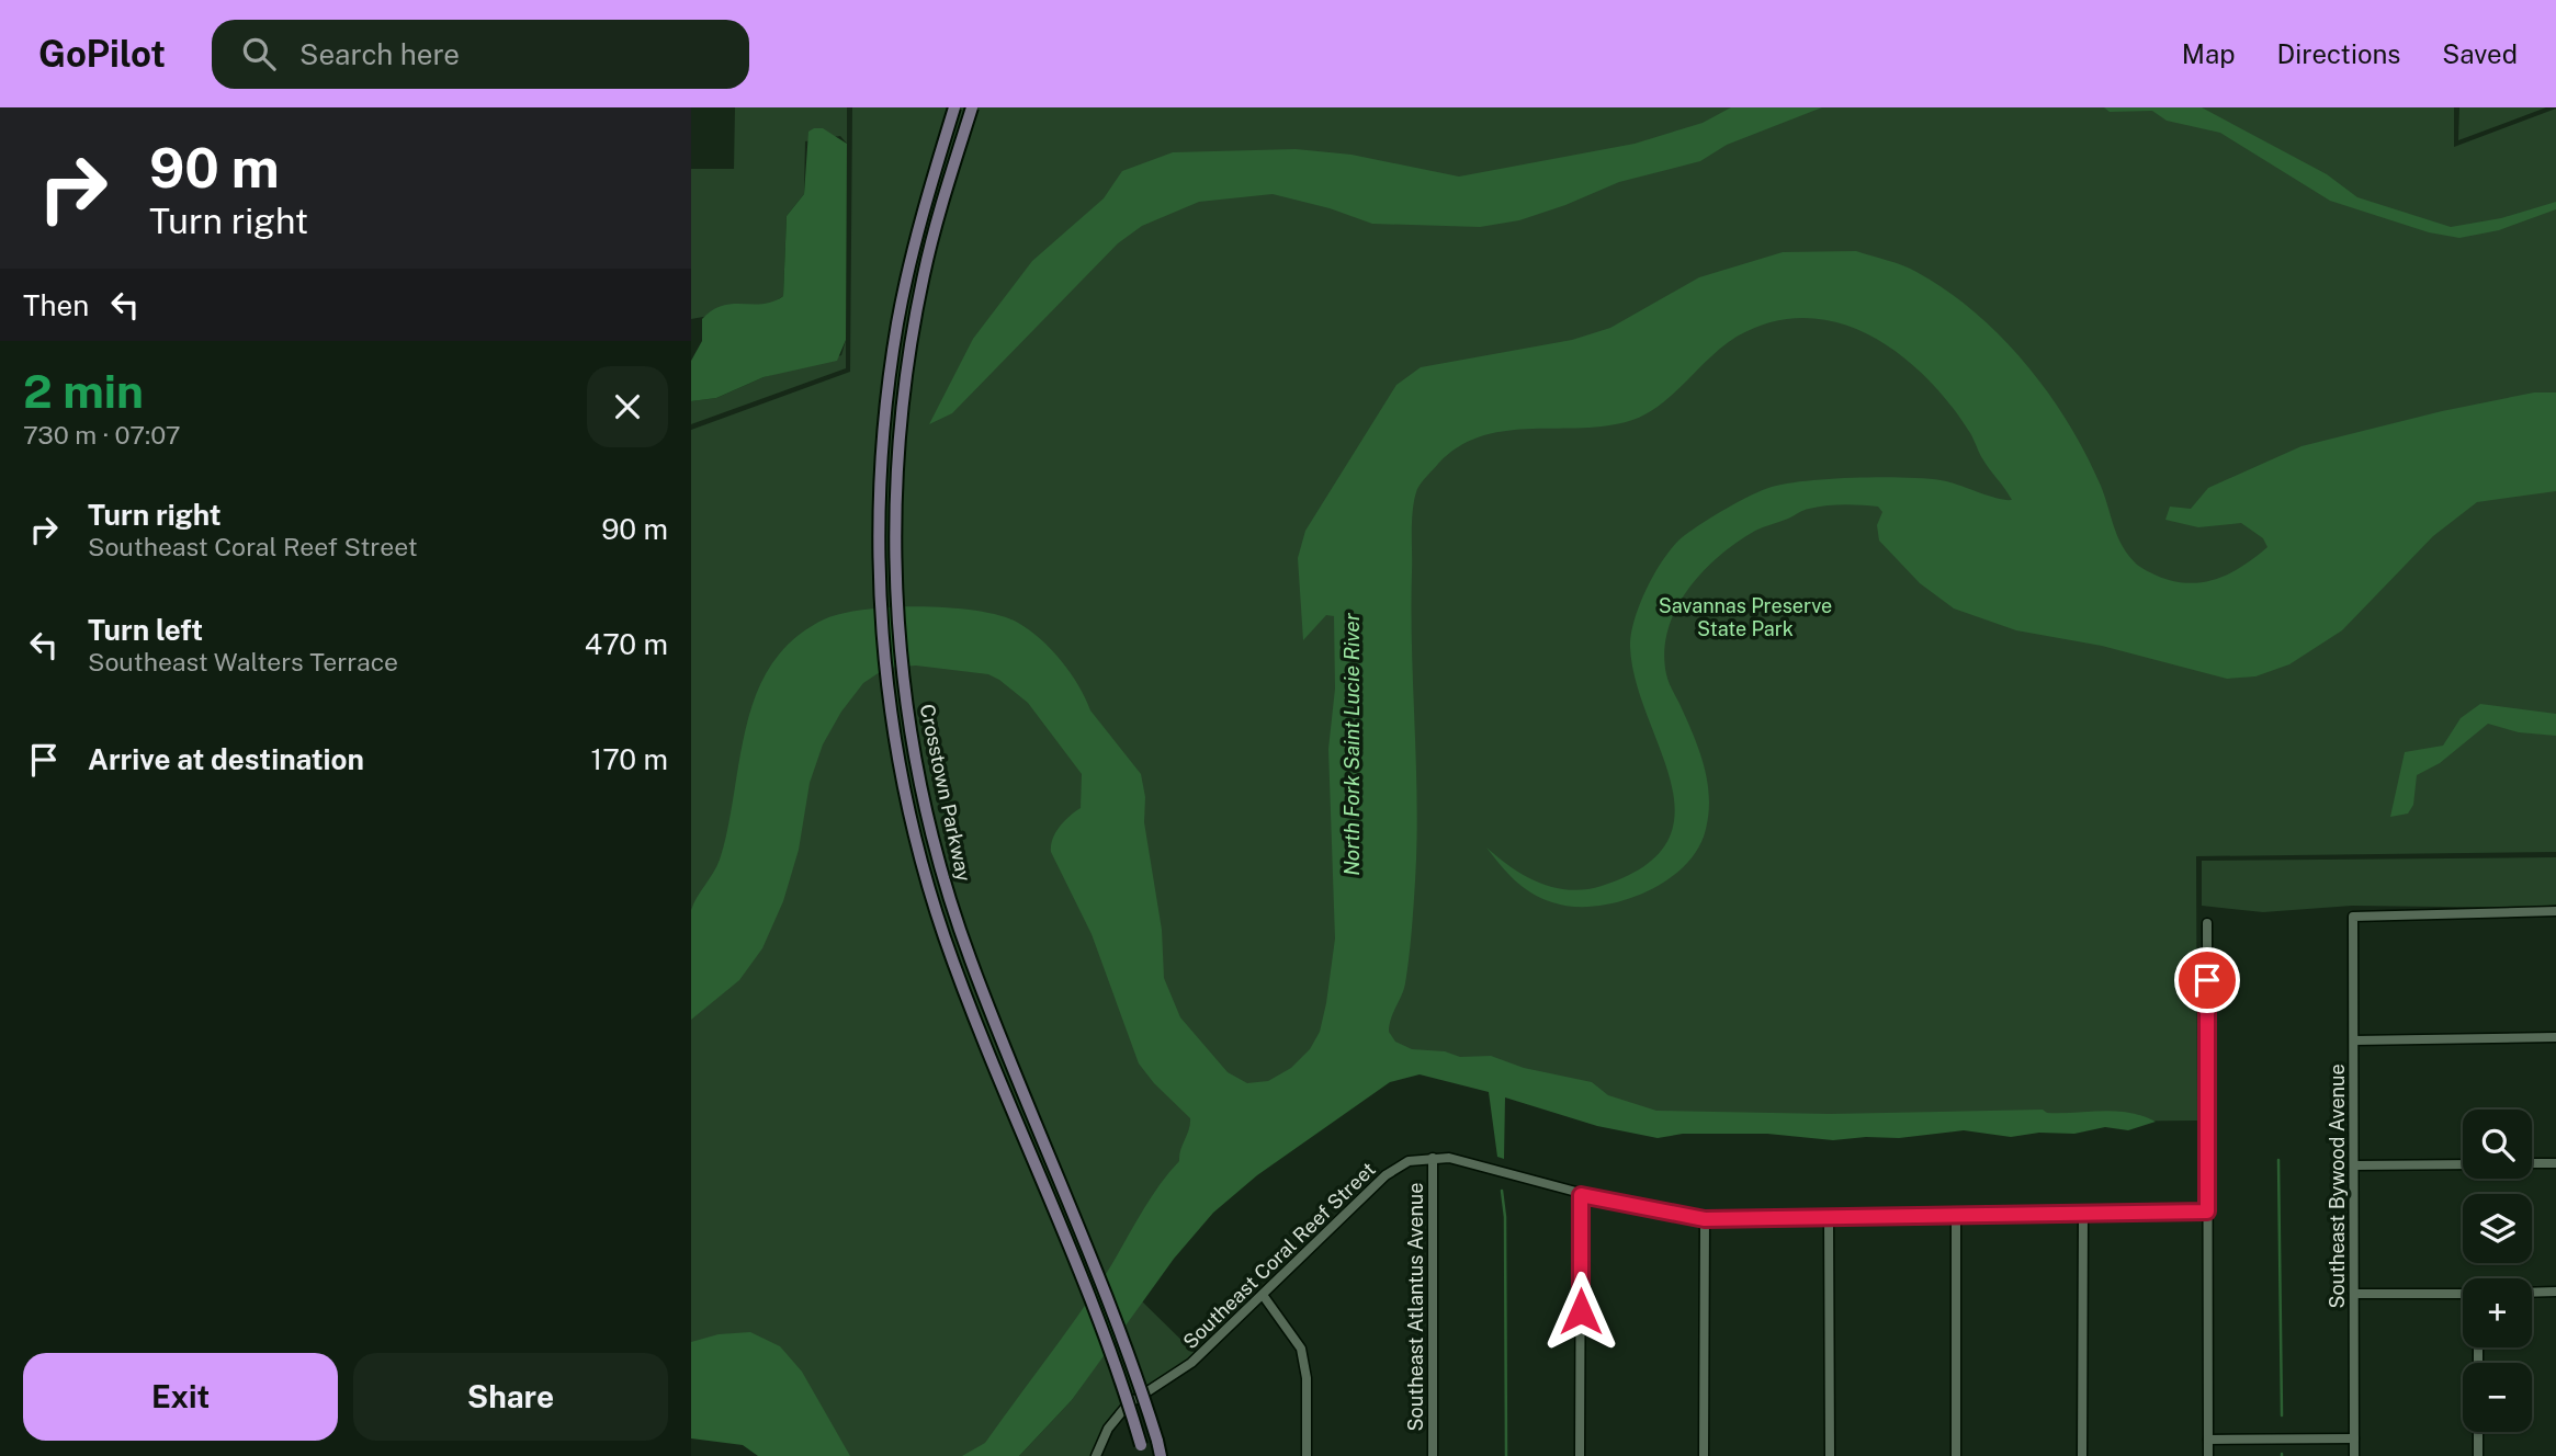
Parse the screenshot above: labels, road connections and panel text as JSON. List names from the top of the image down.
{
  "streets": {
    "main road": ["Crosstown Parkway"],
    "street": ["Southeast Bywood Avenue", "Southeast Coral Reef Street", "Southeast Atlantus Avenue"]
  },
  "crossings": [
    ["Southeast Coral Reef Street", "Southeast Atlantus Avenue"]
  ],
  "water": ["North Fork Saint Lucie River"],
  "parks": ["Savannas Preserve State Park"],
  "page": {
    "header": "GoPilot",
    "search": "Search here",
    "nav": ["Map", "Directions", "Saved"],
    "turn": ["90 m", "Turn right"],
    "then": "Then",
    "heading": ["2 min", "730 m · 07:07"],
    "list": [
      {
        "name": "Turn right",
        "note": "Southeast Coral Reef Street",
        "value": "90 m"
      },
      {
        "name": "Turn left",
        "note": "Southeast Walters Terrace",
        "value": "470 m"
      },
      {
        "name": "Arrive at destination",
        "value": "170 m"
      }
    ],
    "map_buttons": ["+", "−"],
    "buttons": ["Exit", "Share"]
  }
}
